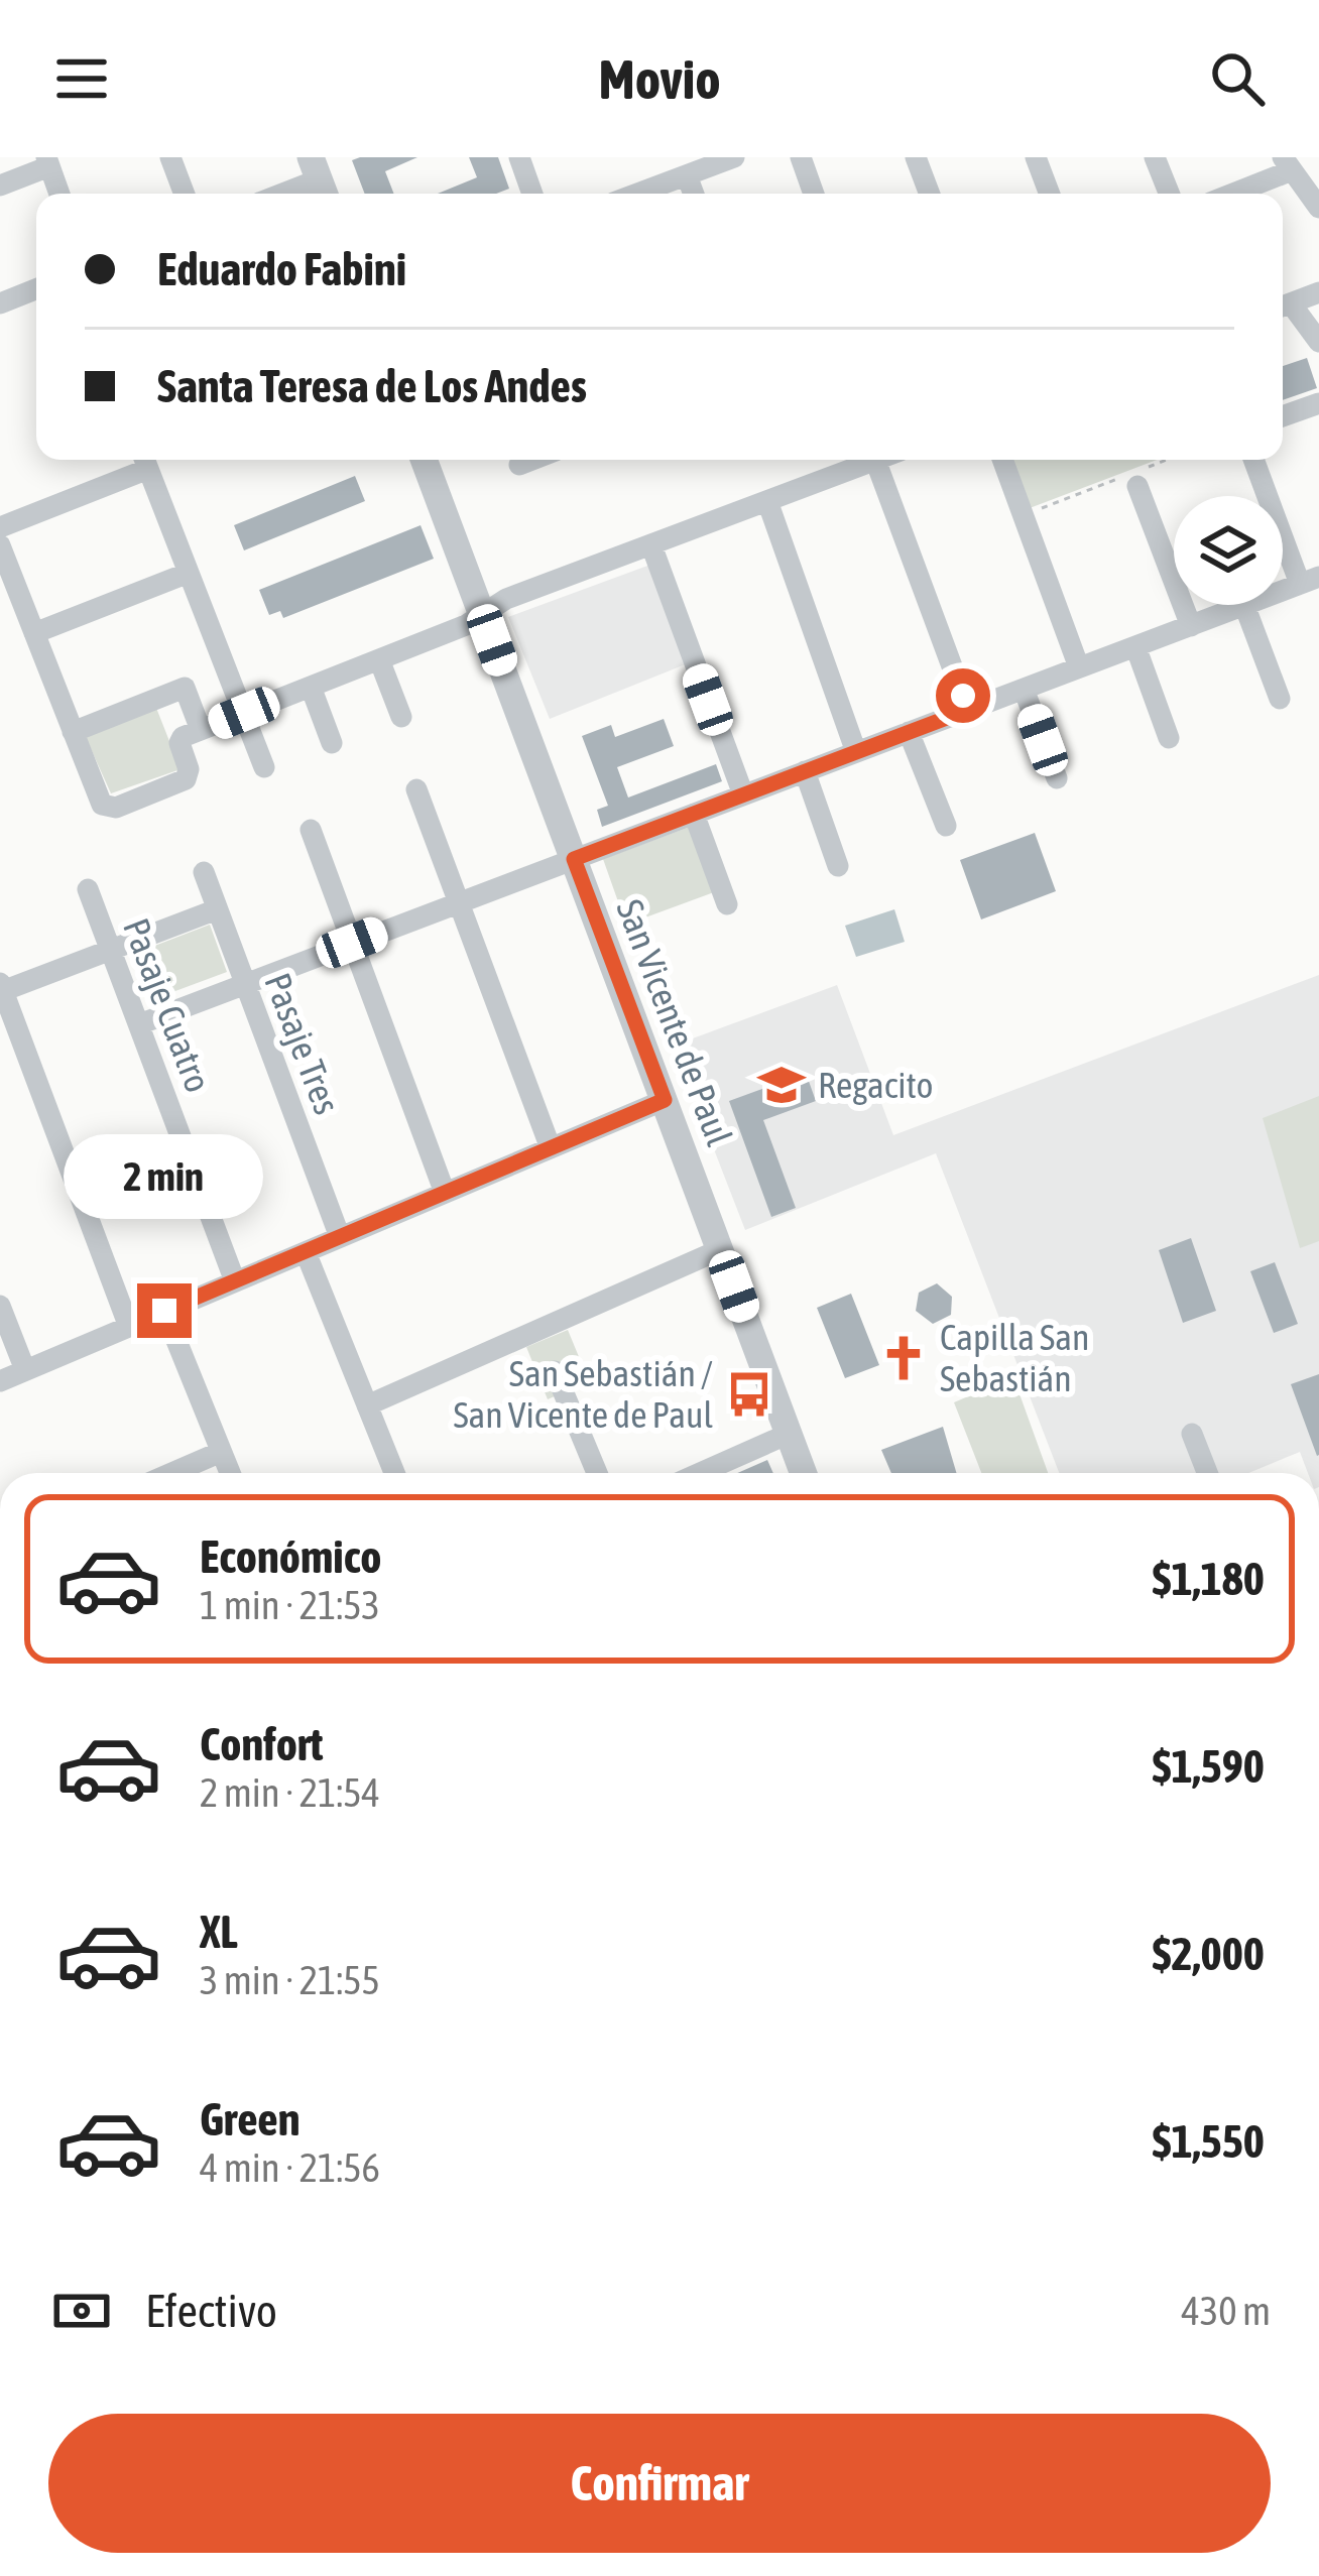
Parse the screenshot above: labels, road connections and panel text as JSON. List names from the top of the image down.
{
  "streets": {
    "street": ["Pasaje Cuatro", "San Vicente de Paul", "Pasaje Tres"]
  },
  "places": {
    "school or university": ["Regacito"],
    "church": ["Capilla San Sebastián"],
    "bus stop": ["San Sebastián / San Vicente de Paul"]
  },
  "page": {
    "header": "Movio",
    "banner": ["Eduardo Fabini", "Santa Teresa de Los Andes"],
    "bubble": "2 min",
    "list": [
      {
        "name": "Económico",
        "note": "1 min · 21:53",
        "value": "$1,180"
      },
      {
        "name": "Confort",
        "note": "2 min · 21:54",
        "value": "$1,590"
      },
      {
        "name": "XL",
        "note": "3 min · 21:55",
        "value": "$2,000"
      },
      {
        "name": "Green",
        "note": "4 min · 21:56",
        "value": "$1,550"
      }
    ],
    "pay": ["Efectivo", "430 m"],
    "buttons": "Confirmar"
  }
}
